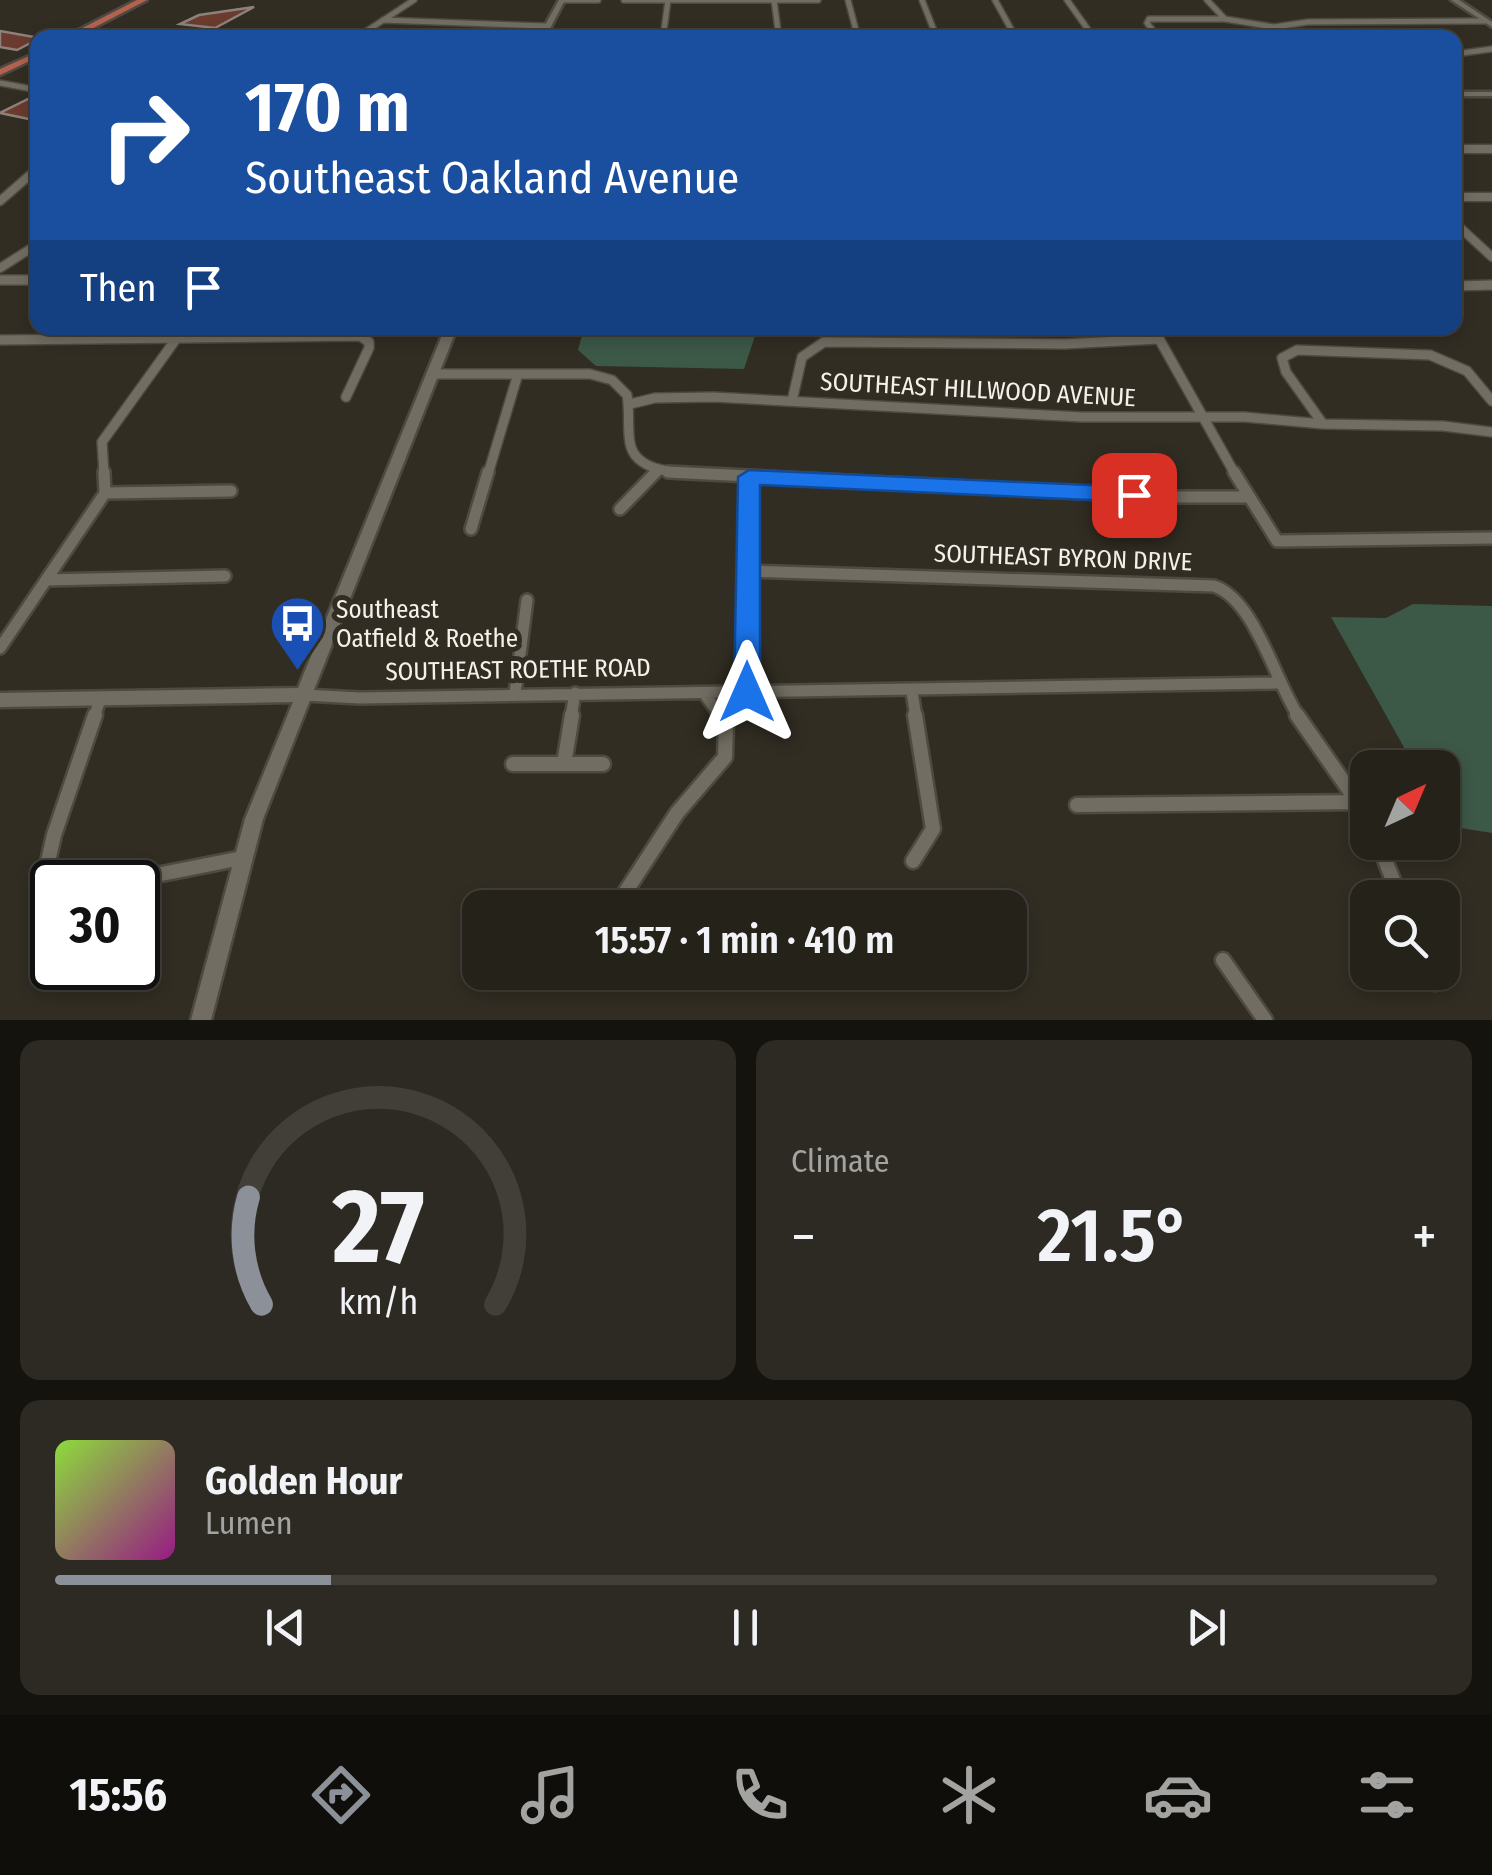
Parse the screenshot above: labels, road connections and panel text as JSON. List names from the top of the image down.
{
  "streets": {
    "main road": ["SOUTHEAST ROETHE ROAD"],
    "street": ["SOUTHEAST HILLWOOD AVENUE", "SOUTHEAST BYRON DRIVE"]
  },
  "crossings": [
    ["SOUTHEAST BYRON DRIVE", "SOUTHEAST ROETHE ROAD"]
  ],
  "places": {
    "bus stop": ["Southeast Oatfield & Roethe"]
  },
  "north": "top right",
  "page": {
    "turn": ["170 m", "Southeast Oakland Avenue"],
    "then": "Then",
    "limit": "30",
    "trip": "15:57 · 1 min · 410 m",
    "tile": "Climate",
    "heat": ["−", "21.5°", "+"],
    "song": ["Golden Hour", "Lumen"],
    "tabs": "15:56",
    "gauge": ["27", "km/h"]
  }
}
